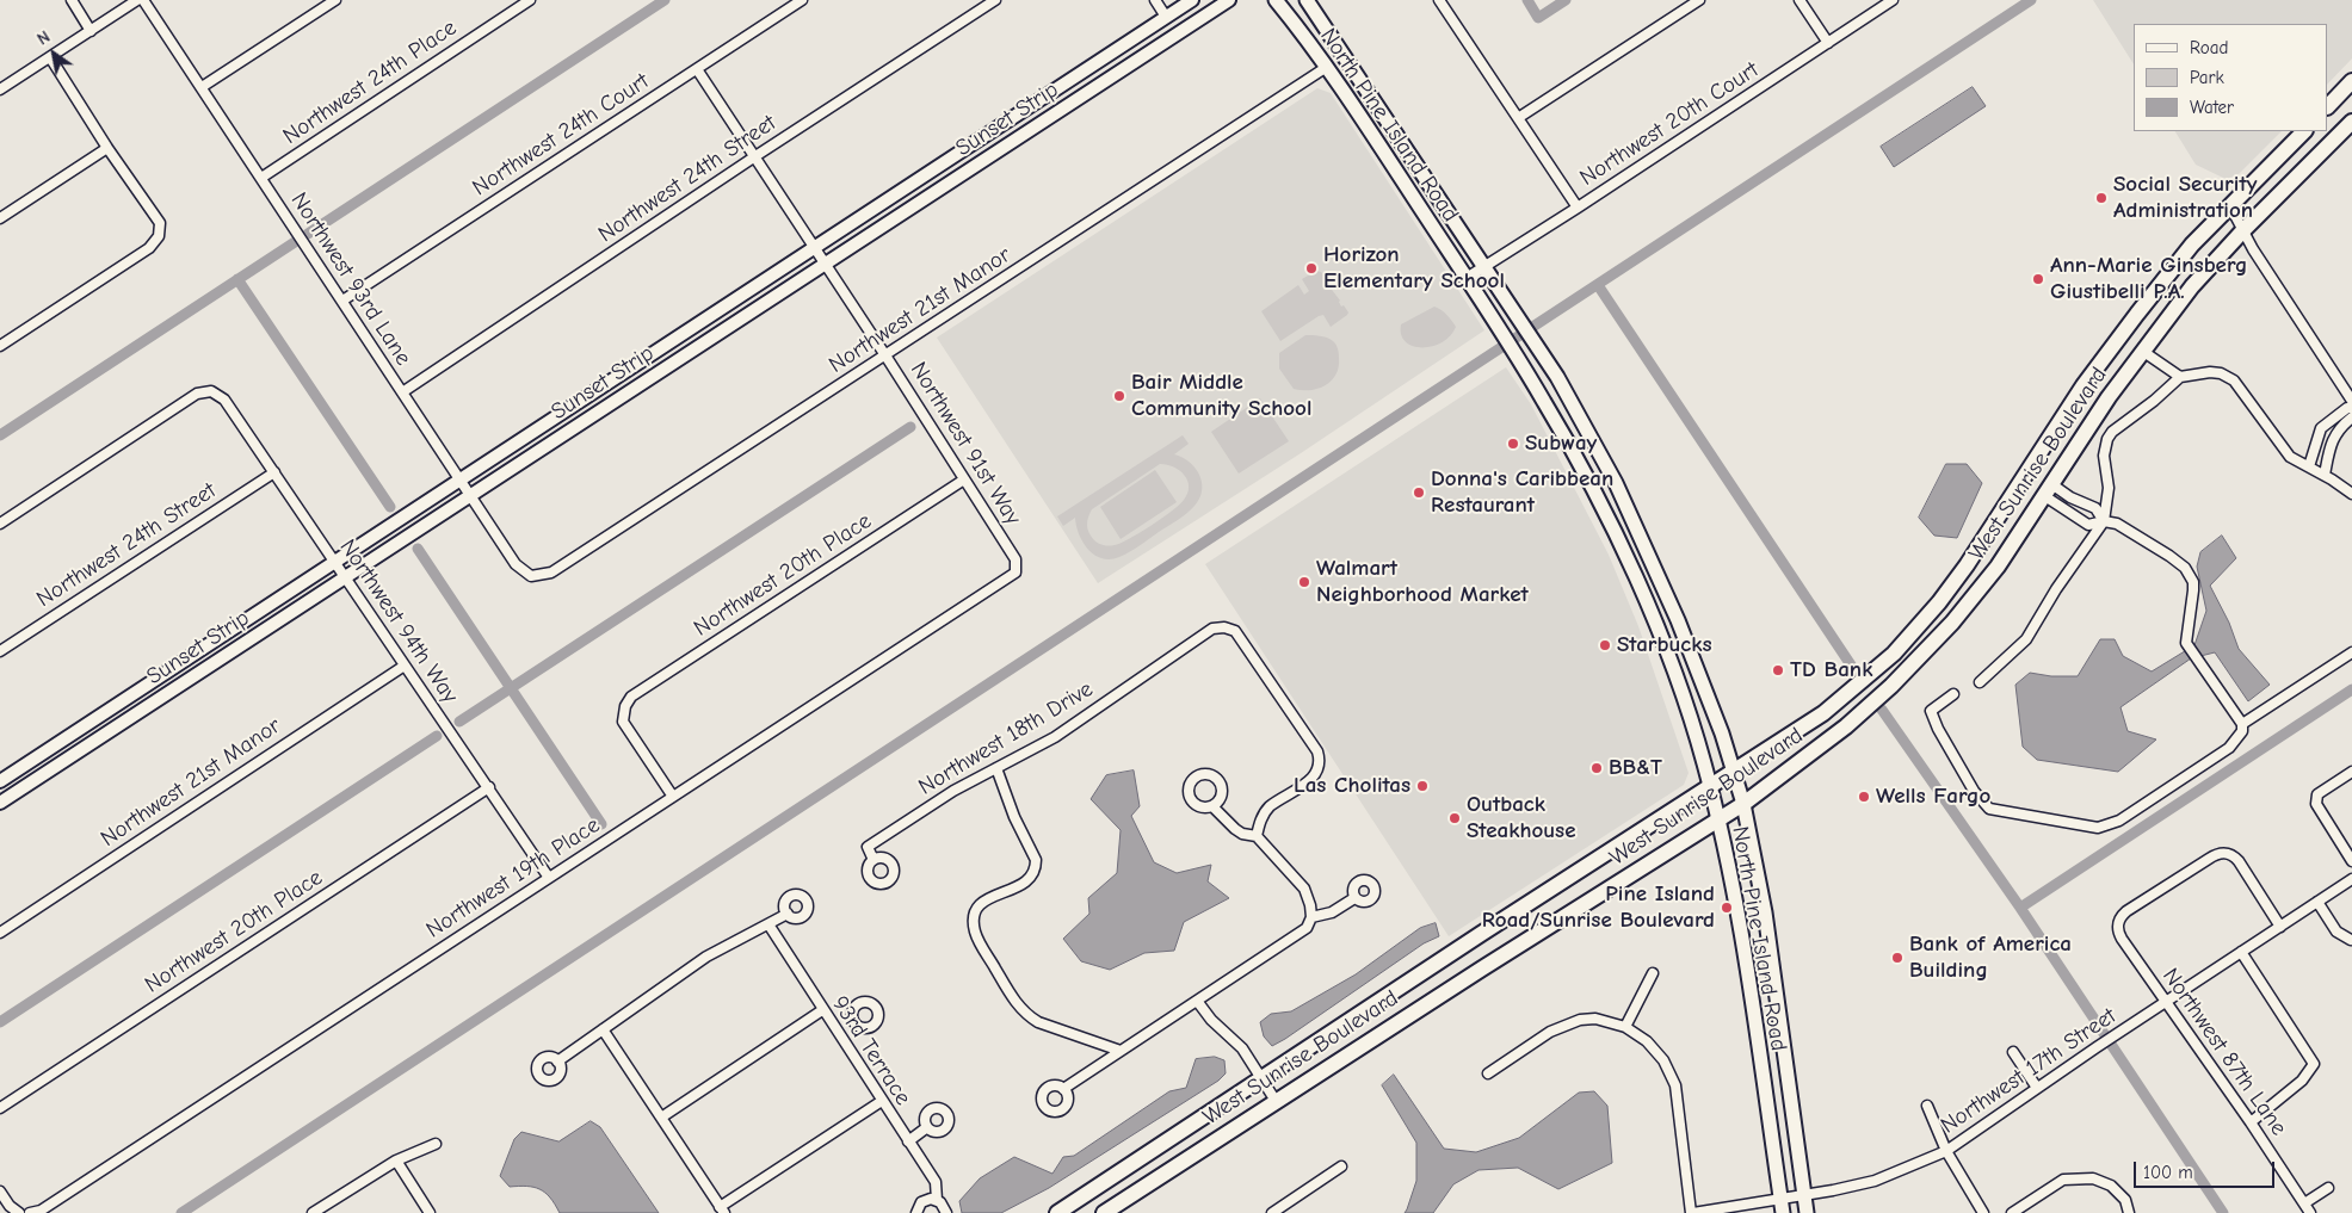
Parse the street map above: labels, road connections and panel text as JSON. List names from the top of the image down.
{
  "streets": {
    "highway": ["West Sunrise Boulevard"],
    "main road": ["North Pine Island Road"],
    "street": [
      "Northwest 24th Place",
      "Sunset Strip",
      "Northwest 20th Court",
      "Northwest 24th Court",
      "Northwest 24th Street",
      "Northwest 93rd Lane",
      "Northwest 21st Manor",
      "Northwest 91st Way",
      "Northwest 20th Place",
      "Northwest 94th Way",
      "Northwest 18th Drive",
      "Northwest 19th Place",
      "93rd Terrace",
      "Northwest 87th Lane",
      "Northwest 17th Street"
    ]
  },
  "crossings": [
    ["Northwest 24th Place", "Northwest 93rd Lane"],
    ["Sunset Strip", "Northwest 93rd Lane"],
    ["Sunset Strip", "Northwest 91st Way"],
    ["Sunset Strip", "Northwest 94th Way"],
    ["Northwest 20th Court", "North Pine Island Road"],
    ["North Pine Island Road", "Northwest 21st Manor"],
    ["North Pine Island Road", "West Sunrise Boulevard"],
    ["North Pine Island Road", "Northwest 17th Street"],
    ["Northwest 24th Court", "Northwest 93rd Lane"],
    ["Northwest 24th Court", "Northwest 91st Way"],
    ["Northwest 24th Street", "Northwest 93rd Lane"],
    ["Northwest 24th Street", "Northwest 91st Way"],
    ["Northwest 24th Street", "Northwest 94th Way"],
    ["Northwest 93rd Lane", "Northwest 21st Manor"],
    ["Northwest 21st Manor", "Northwest 91st Way"],
    ["Northwest 21st Manor", "Northwest 94th Way"],
    ["Northwest 91st Way", "Northwest 20th Place"],
    ["Northwest 91st Way", "Northwest 19th Place"],
    ["Northwest 20th Place", "Northwest 94th Way"],
    ["Northwest 20th Place", "Northwest 19th Place"],
    ["Northwest 94th Way", "Northwest 19th Place"],
    ["Northwest 87th Lane", "Northwest 17th Street"]
  ],
  "places": [
    "Social Security Administration",
    "Horizon Elementary School",
    "Ann-Marie Ginsberg Giustibelli P.A.",
    "Bair Middle Community School",
    "Subway",
    "Donna's Caribbean Restaurant",
    "Walmart Neighborhood Market",
    "Starbucks",
    "TD Bank",
    "BB&T",
    "Las Cholitas",
    "Wells Fargo",
    "Outback Steakhouse",
    "Pine Island Road/Sunrise Boulevard",
    "Bank of America Building"
  ],
  "legend": ["Road", "Park", "Water"],
  "scale_bar": "100 m",
  "north": "top left"
}
